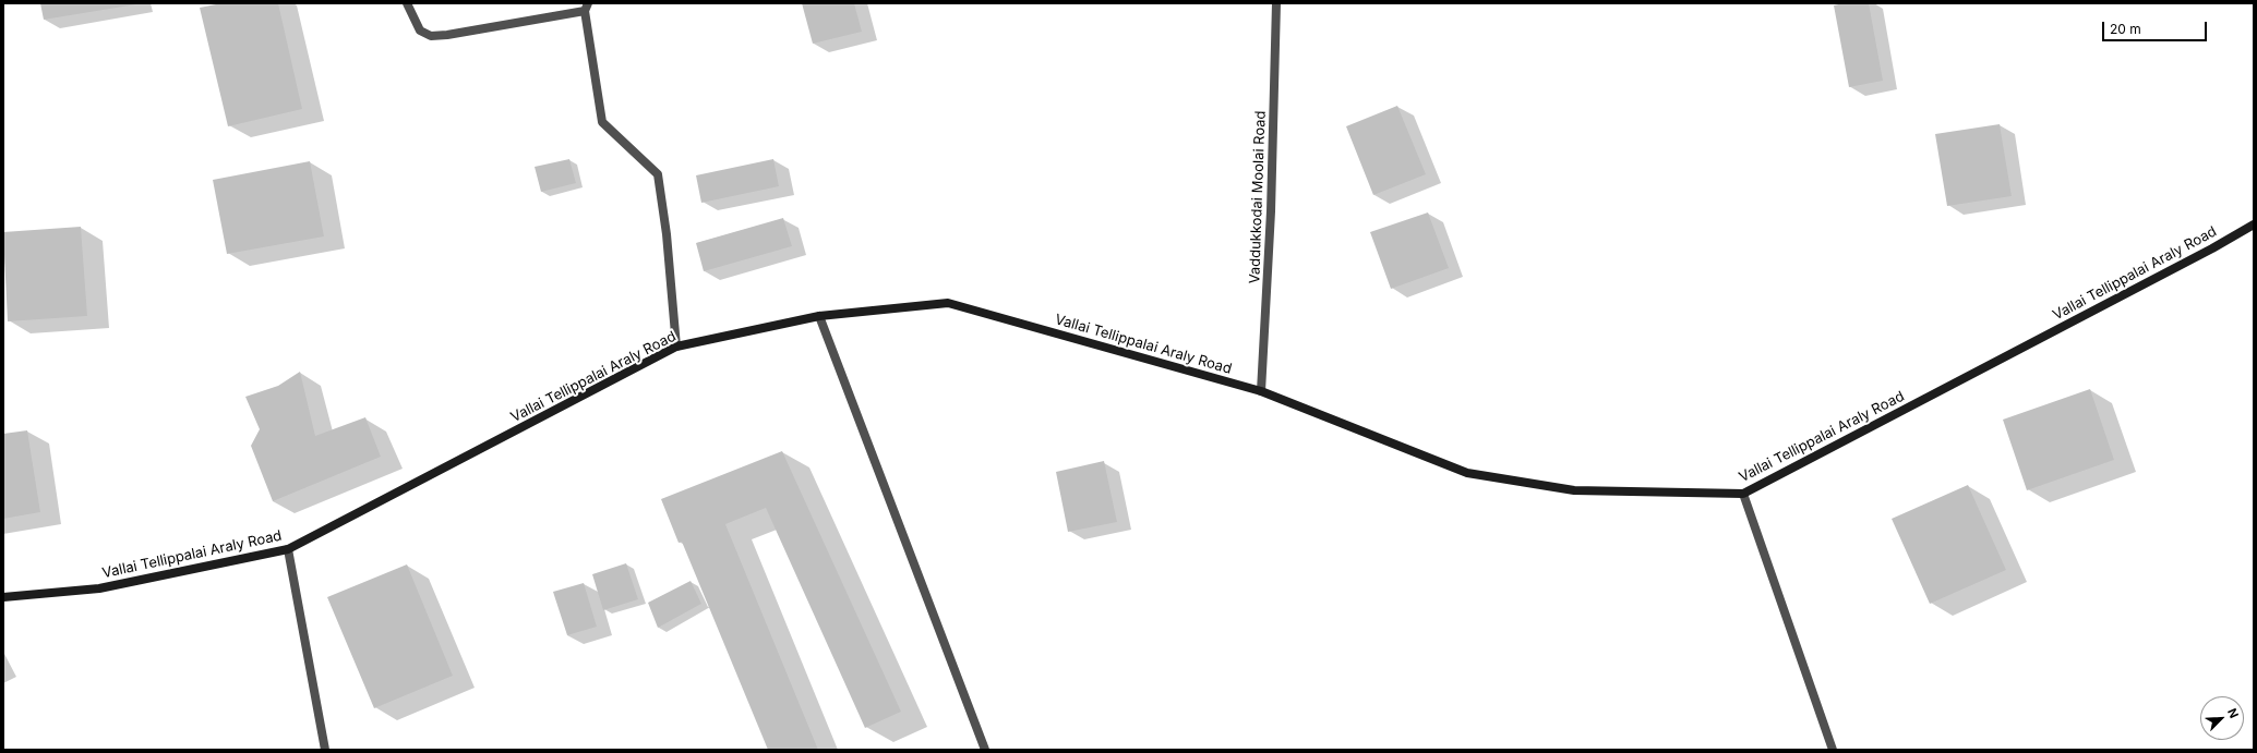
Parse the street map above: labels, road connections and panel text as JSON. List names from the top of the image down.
{
  "streets": {
    "main road": ["Vallai Tellippalai Araly Road"],
    "street": ["Vaddukkodai Moolai Road"]
  },
  "crossings": [
    ["Vaddukkodai Moolai Road", "Vallai Tellippalai Araly Road"]
  ],
  "scale_bar": "20 m",
  "north": "top right"
}
